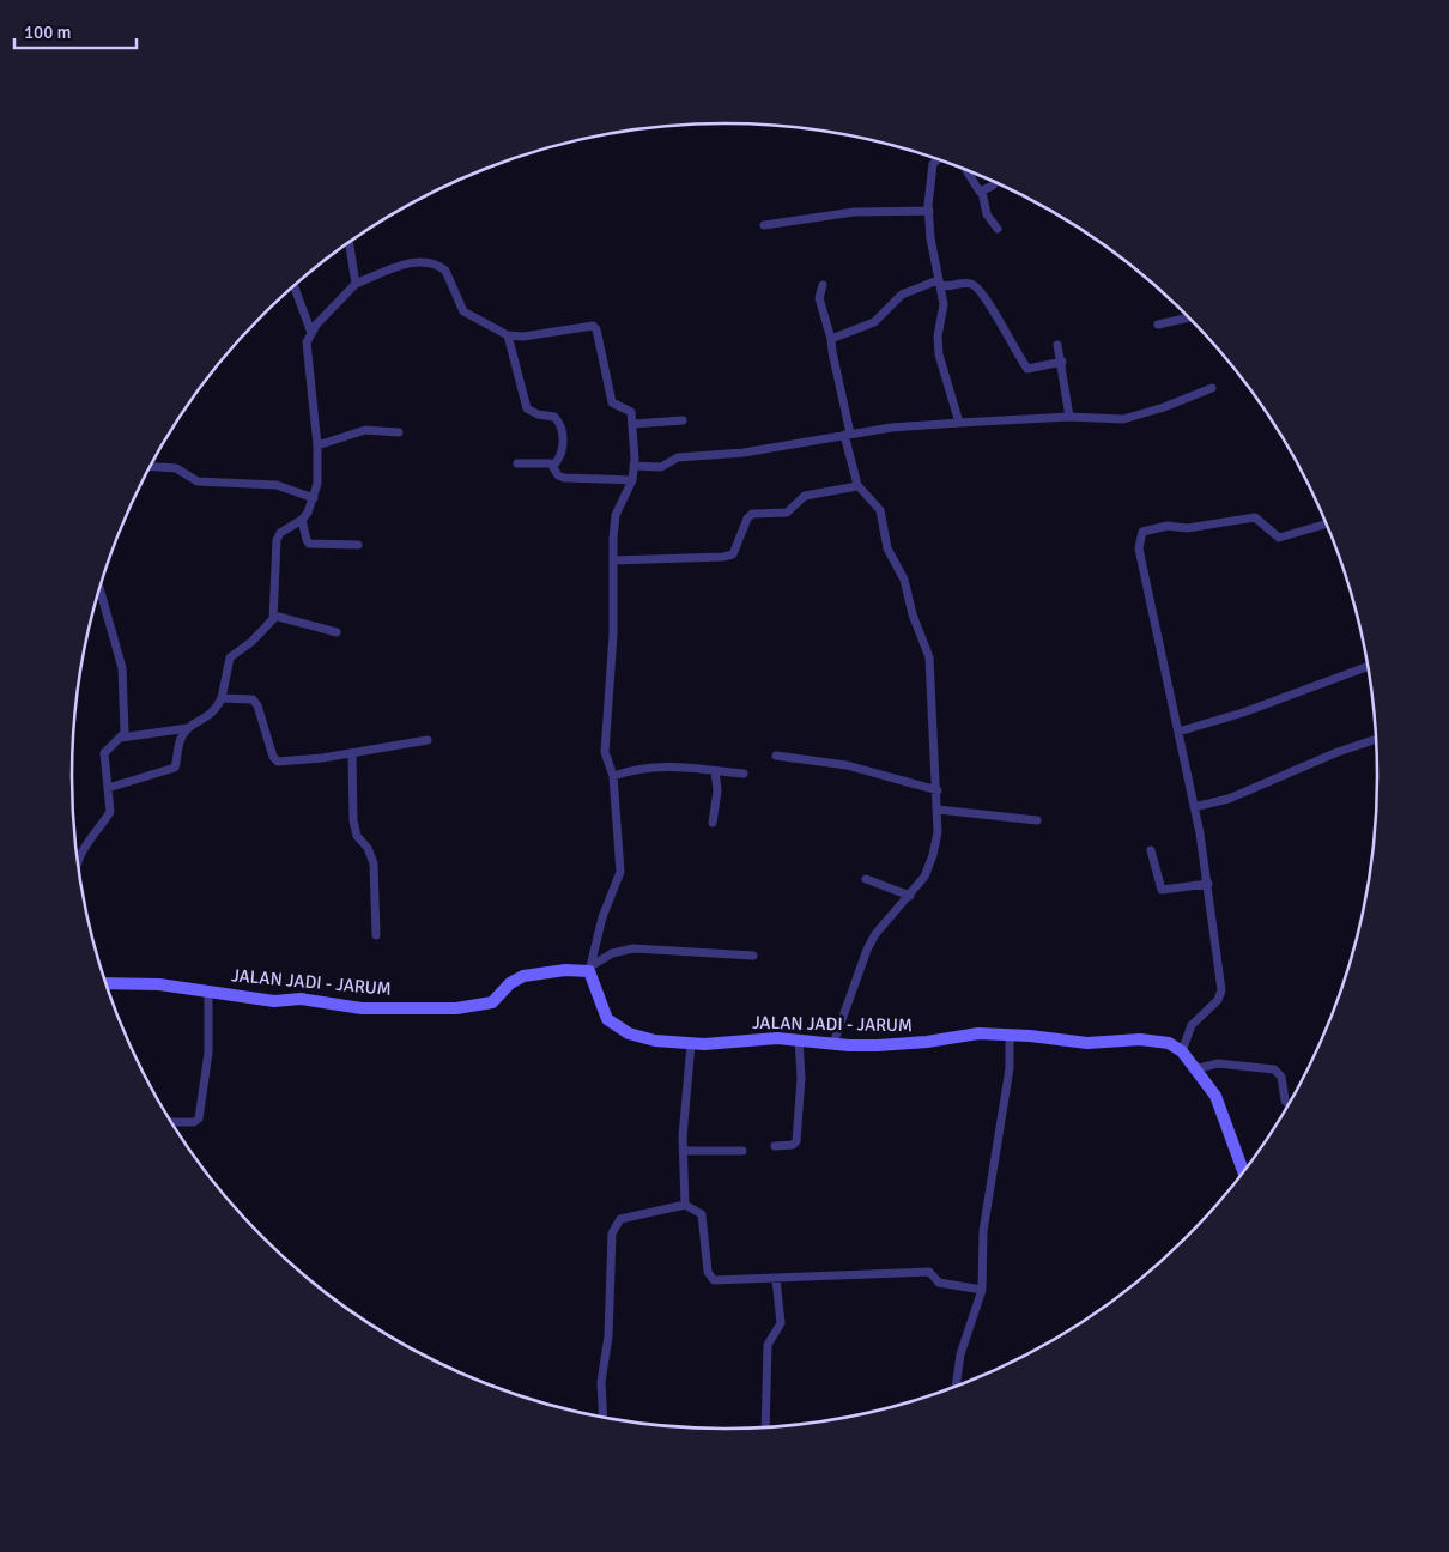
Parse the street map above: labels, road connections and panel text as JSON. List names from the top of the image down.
{
  "streets": {
    "street": ["JALAN JADI - JARUM"]
  },
  "scale_bar": "100 m"
}
